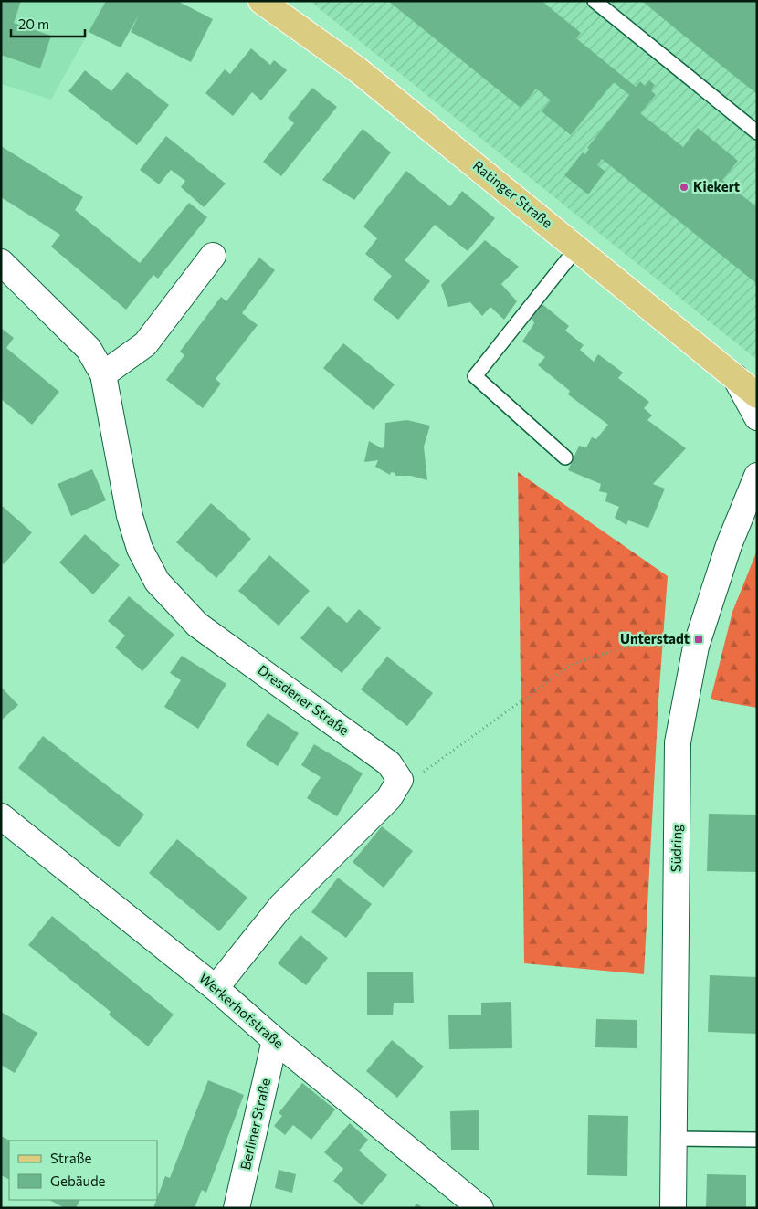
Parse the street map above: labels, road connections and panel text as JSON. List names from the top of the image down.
{
  "streets": {
    "main road": ["Ratinger Straße"],
    "street": [
      "Dresdener Straße",
      "Südring",
      "Werkerhofstraße",
      "Berliner Straße"
    ]
  },
  "crossings": [
    ["Werkerhofstraße", "Berliner Straße"]
  ],
  "places": {
    "other": ["Kiekert"],
    "transit": ["Unterstadt"]
  },
  "legend": ["Straße", "Gebäude"],
  "scale_bar": "20 m"
}
